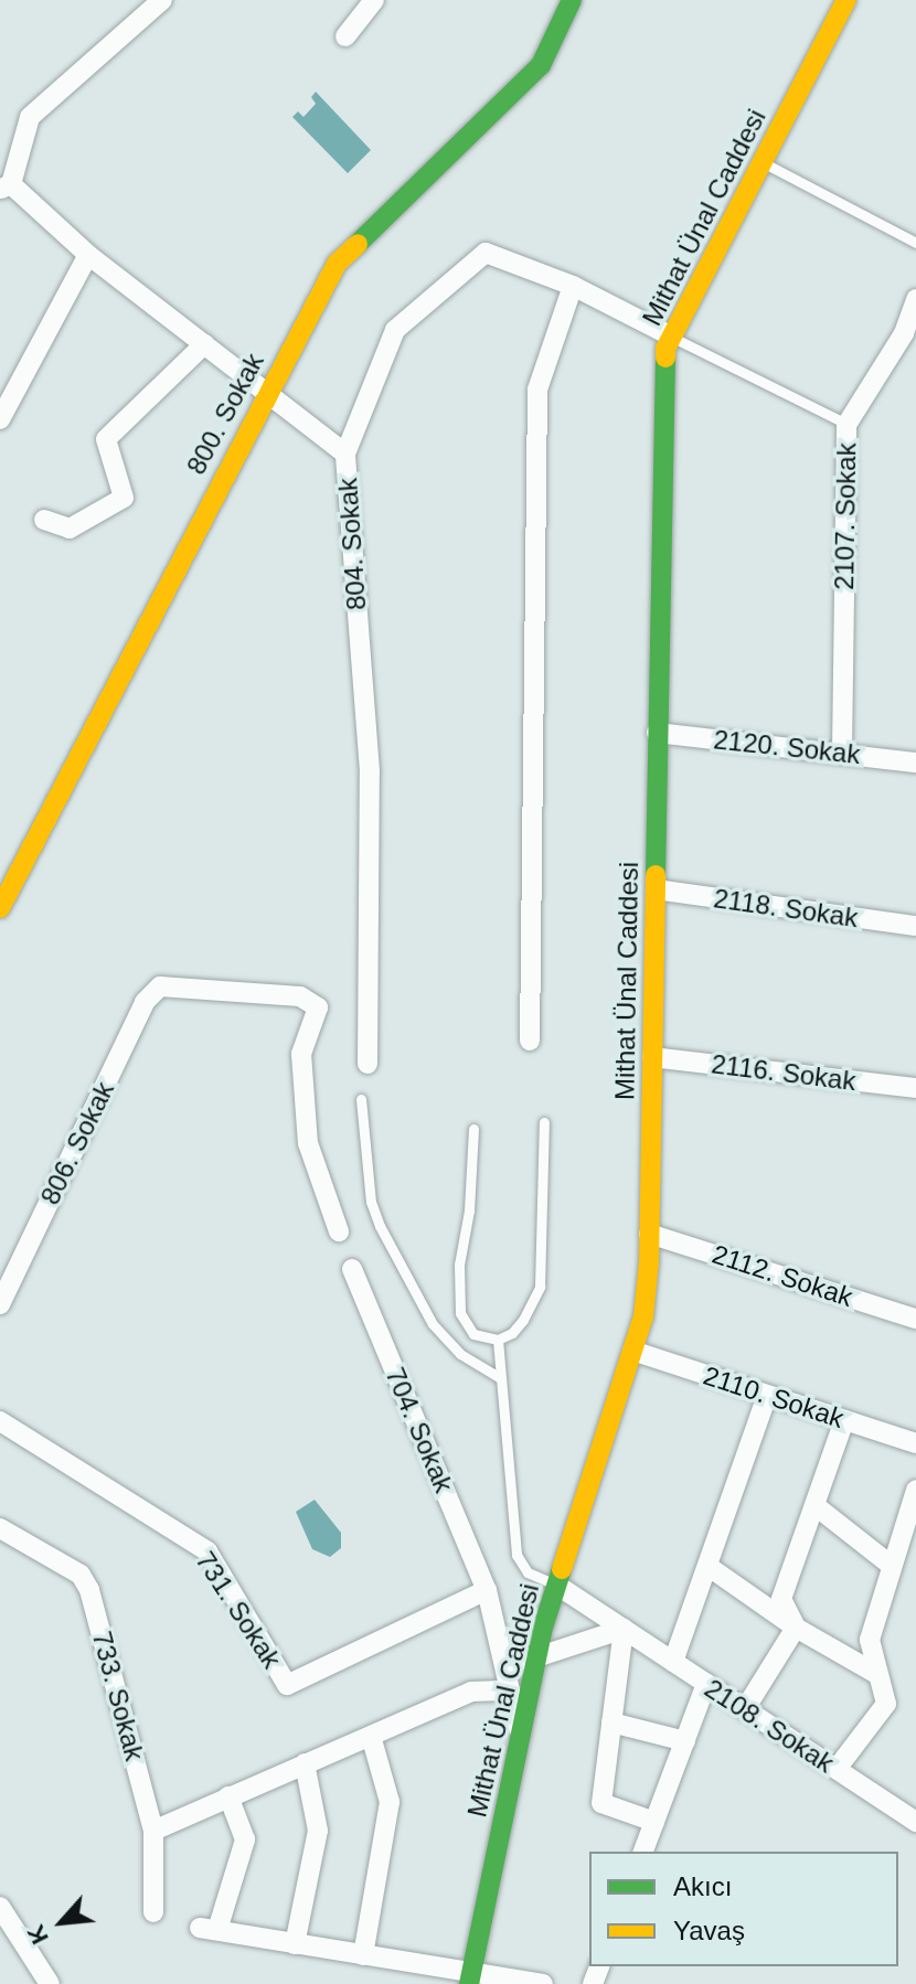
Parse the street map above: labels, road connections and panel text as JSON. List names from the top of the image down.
{
  "streets": {
    "main road": ["Mithat Ünal Caddesi", "800. Sokak"],
    "street": [
      "2107. Sokak",
      "804. Sokak",
      "2120. Sokak",
      "2118. Sokak",
      "2116. Sokak",
      "806. Sokak",
      "2112. Sokak",
      "2110. Sokak",
      "704. Sokak",
      "731. Sokak",
      "733. Sokak",
      "2108. Sokak"
    ]
  },
  "crossings": [
    ["Mithat Ünal Caddesi", "2120. Sokak"],
    ["Mithat Ünal Caddesi", "2118. Sokak"],
    ["Mithat Ünal Caddesi", "2116. Sokak"],
    ["Mithat Ünal Caddesi", "2112. Sokak"],
    ["Mithat Ünal Caddesi", "2110. Sokak"],
    ["Mithat Ünal Caddesi", "704. Sokak"],
    ["Mithat Ünal Caddesi", "2108. Sokak"],
    ["800. Sokak", "804. Sokak"],
    ["2107. Sokak", "2120. Sokak"],
    ["704. Sokak", "731. Sokak"]
  ],
  "legend": ["Akıcı", "Yavaş"],
  "north": "bottom left"
}
